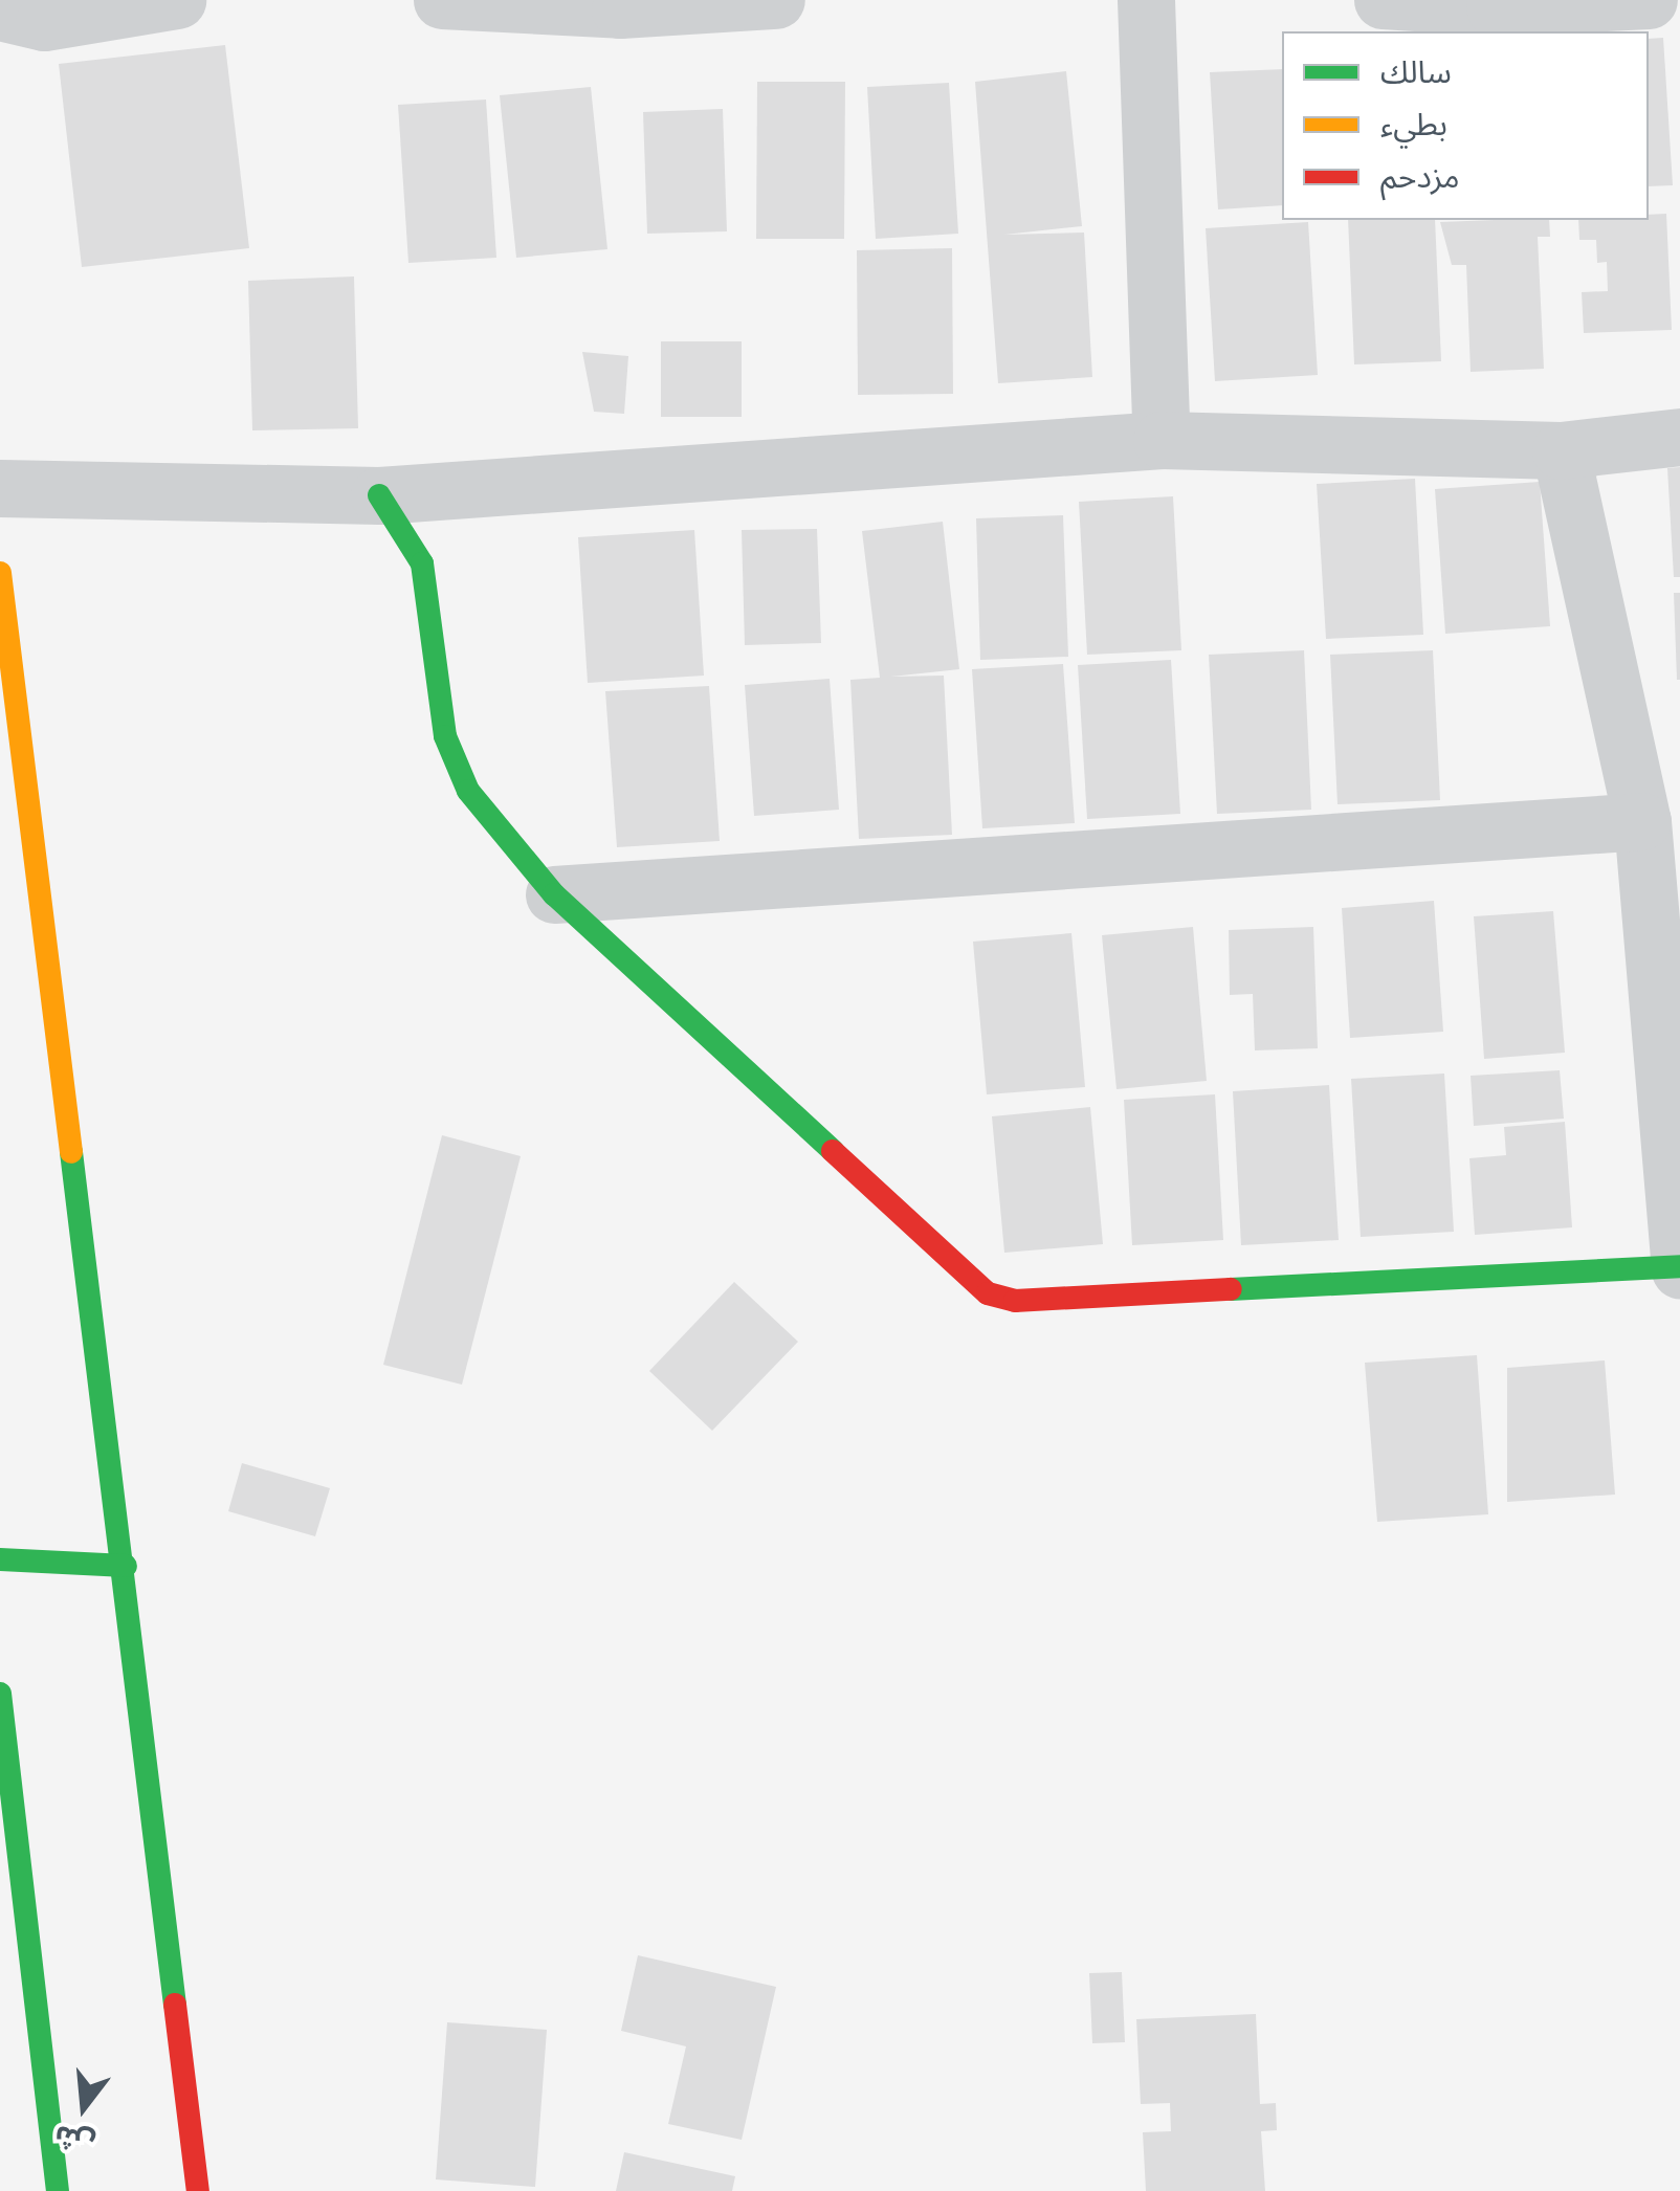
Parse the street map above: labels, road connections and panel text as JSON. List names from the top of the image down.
{
  "legend": ["سالك", "بطيء", "مزدحم"],
  "north": "bottom"
}
